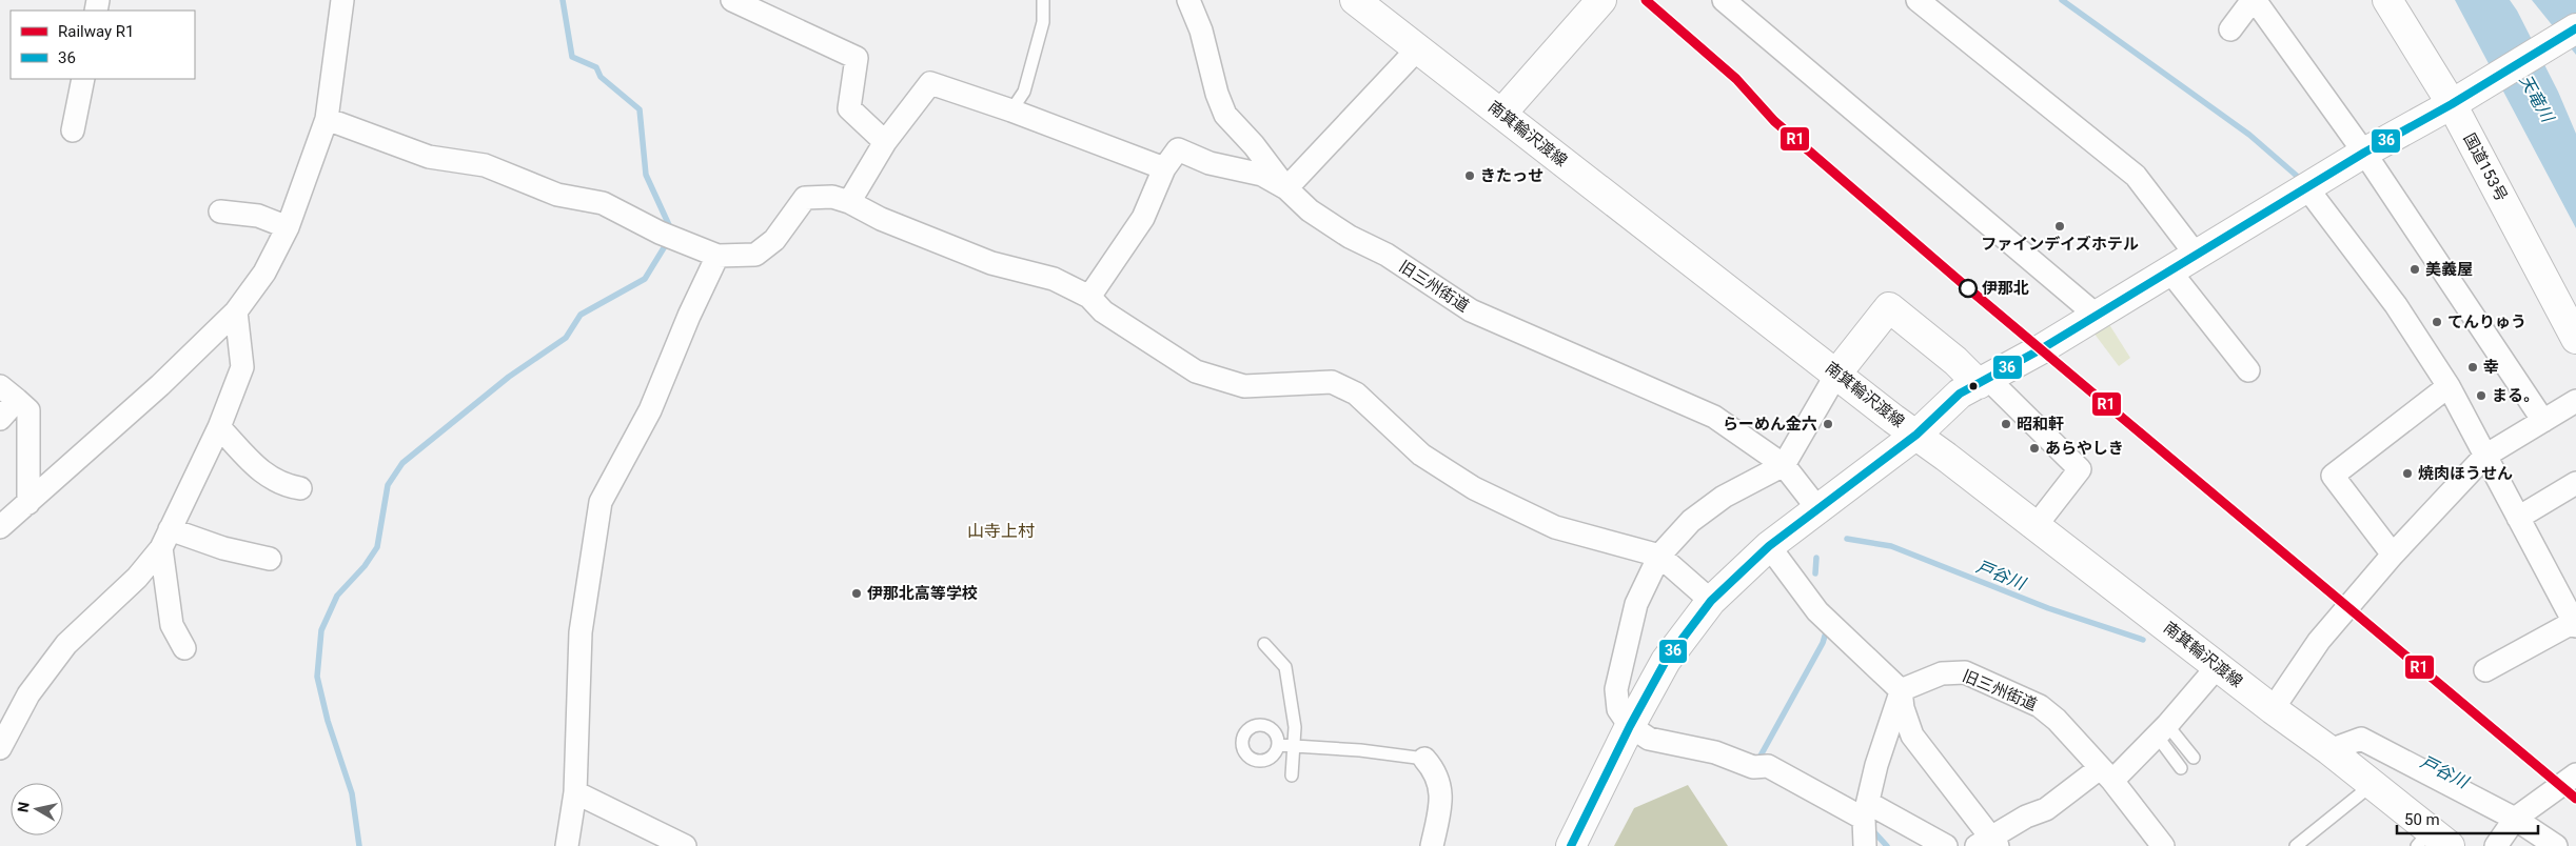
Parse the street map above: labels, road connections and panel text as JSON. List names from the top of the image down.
{
  "streets": {
    "main road": ["南箕輪沢渡線", "国道153号"],
    "street": ["旧三州街道"]
  },
  "districts": ["山寺上村"],
  "water": ["天竜川", "戸谷川"],
  "places": [
    "きたっせ",
    "ファインデイズホテル",
    "美義屋",
    "伊那北",
    "てんりゅう",
    "幸",
    "まる。",
    "らーめん金六",
    "昭和軒",
    "あらやしき",
    "焼肉ほうせん",
    "伊那北高等学校"
  ],
  "lines": ["rail line R1", "transit line 36"],
  "legend": ["Railway R1", "36"],
  "scale_bar": "50 m",
  "north": "left"
}
